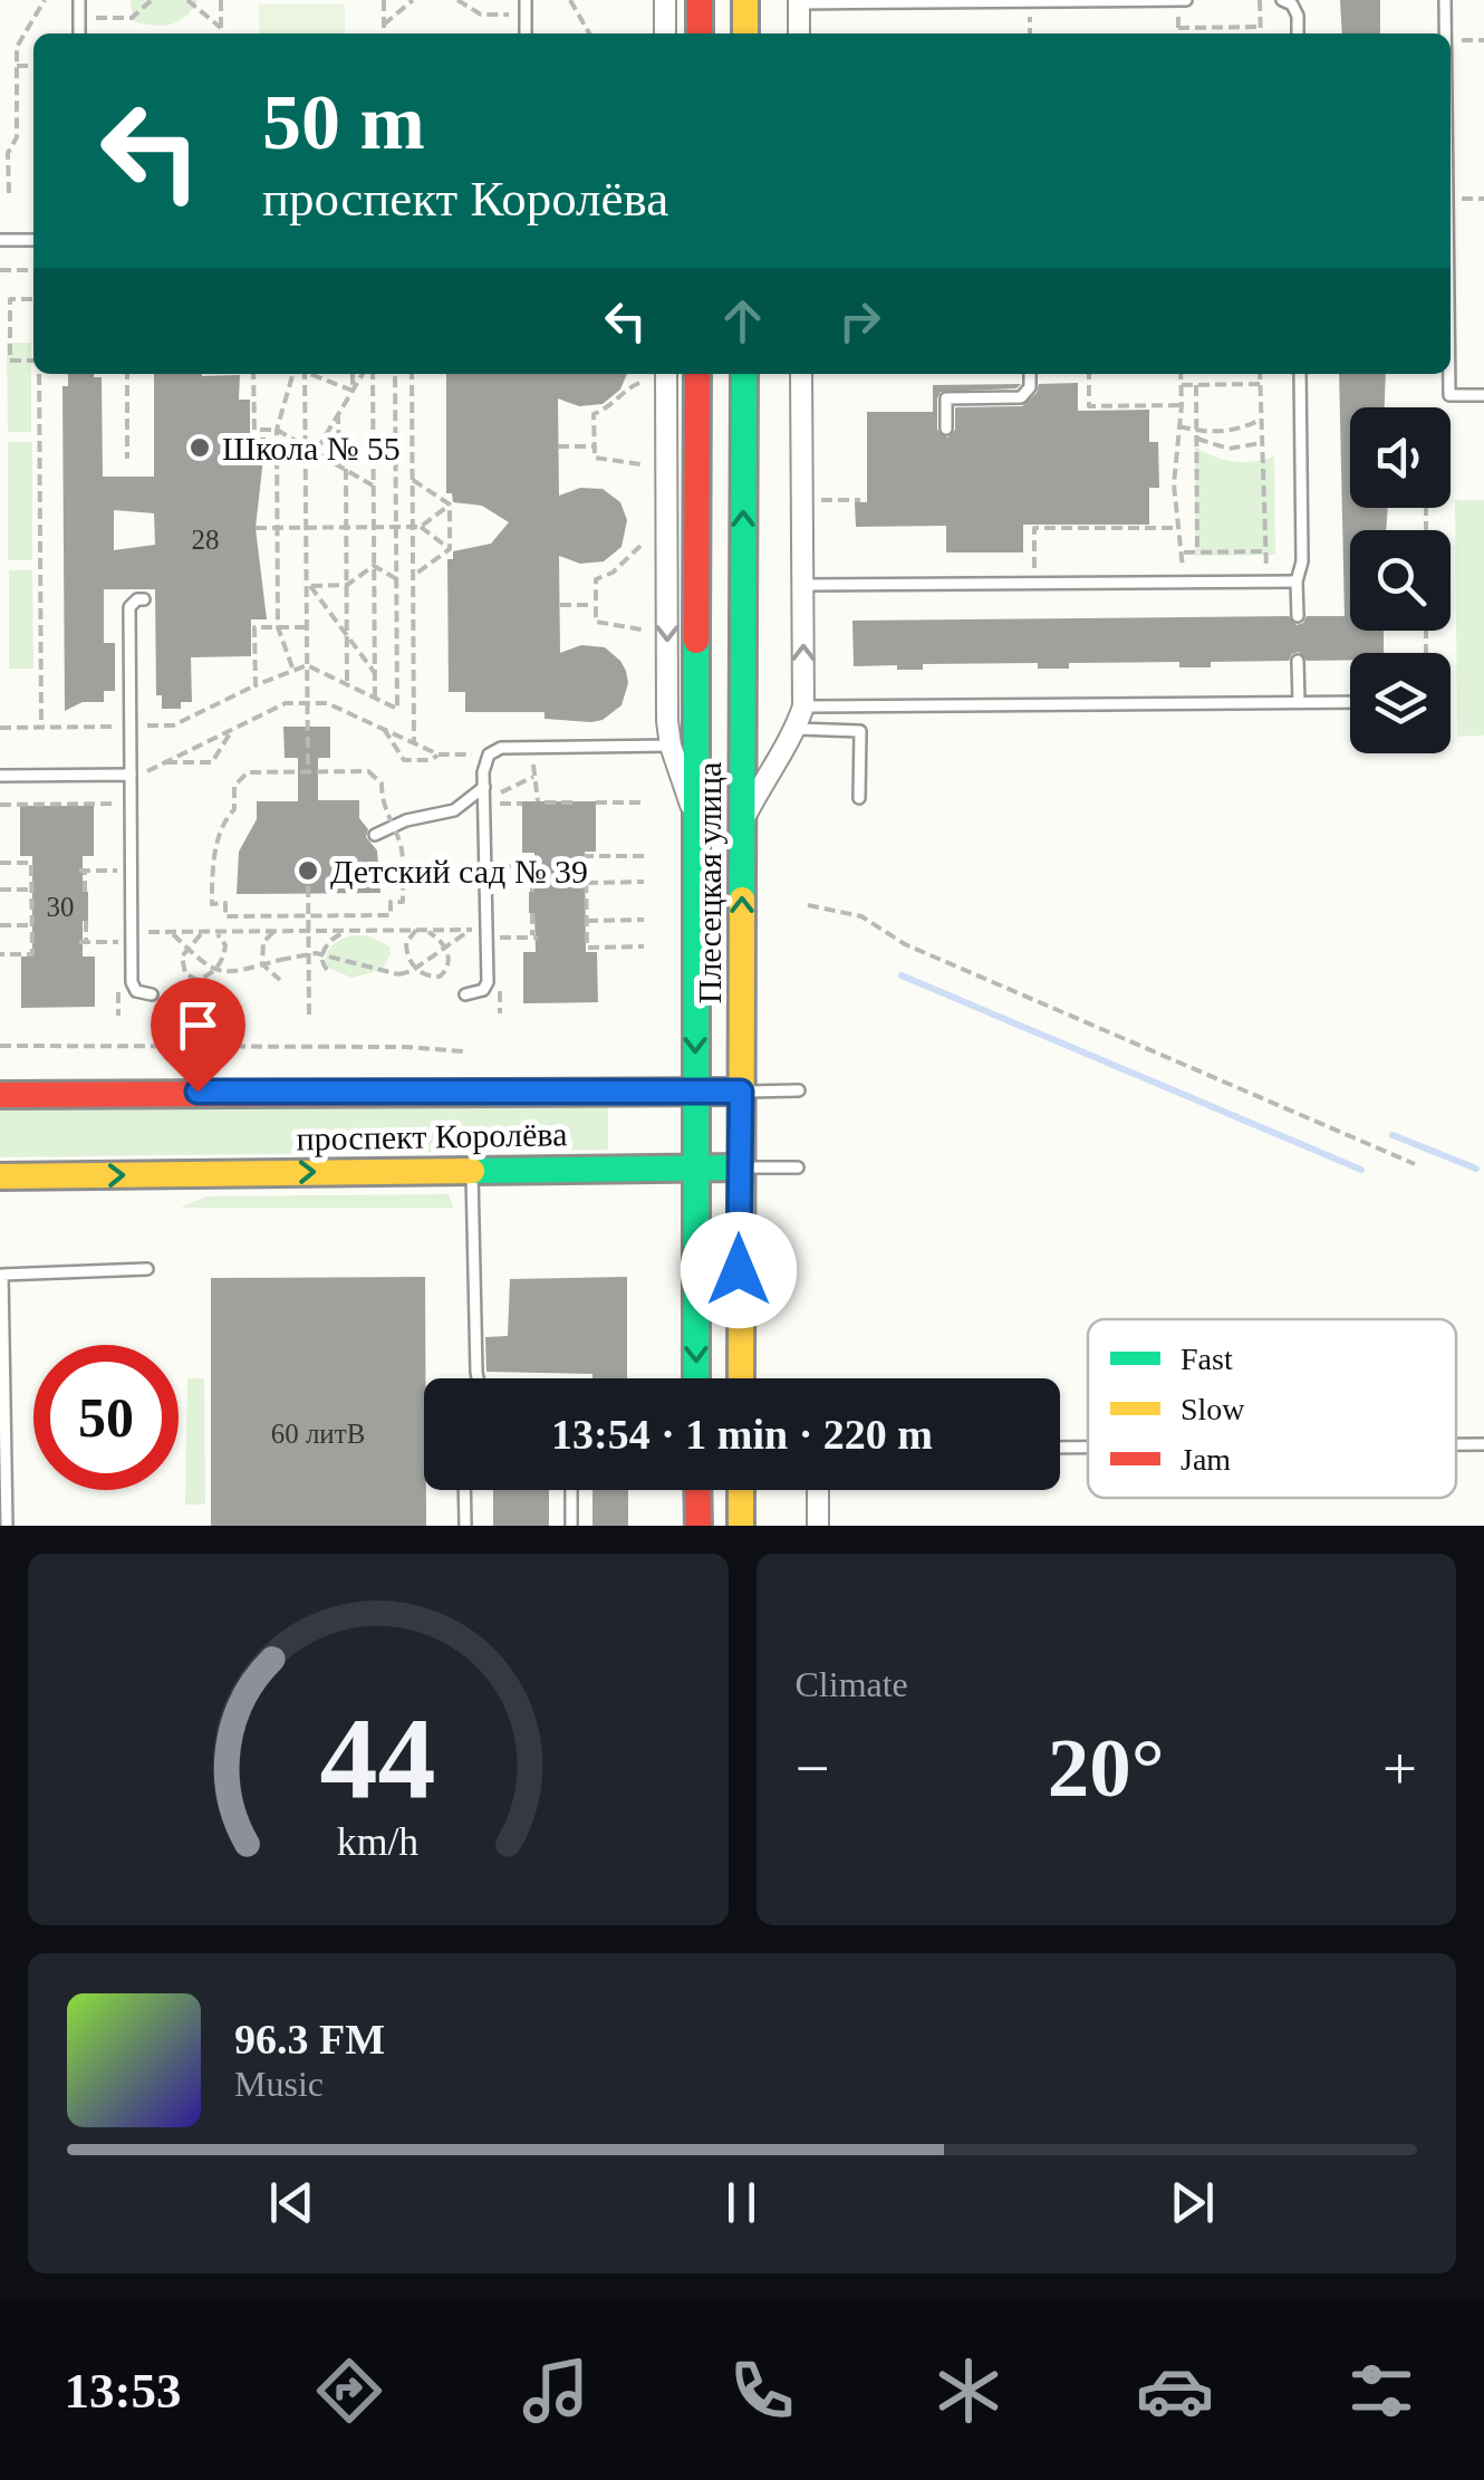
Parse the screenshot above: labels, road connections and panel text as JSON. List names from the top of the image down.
{
  "streets": {
    "main road": ["Плесецкая улица", "проспект Королёва"]
  },
  "crossings": [
    ["Плесецкая улица", "проспект Королёва"]
  ],
  "places": ["Школа № 55", "Детский сад № 39"],
  "house_numbers": ["28", "30", "60 литВ"],
  "legend": ["Fast", "Slow", "Jam"],
  "page": {
    "turn": ["50 m", "проспект Королёва"],
    "limit": "50",
    "trip": "13:54 · 1 min · 220 m",
    "tile": "Climate",
    "heat": ["−", "20°", "+"],
    "song": ["96.3 FM", "Music"],
    "tabs": "13:53",
    "gauge": ["44", "km/h"]
  }
}
